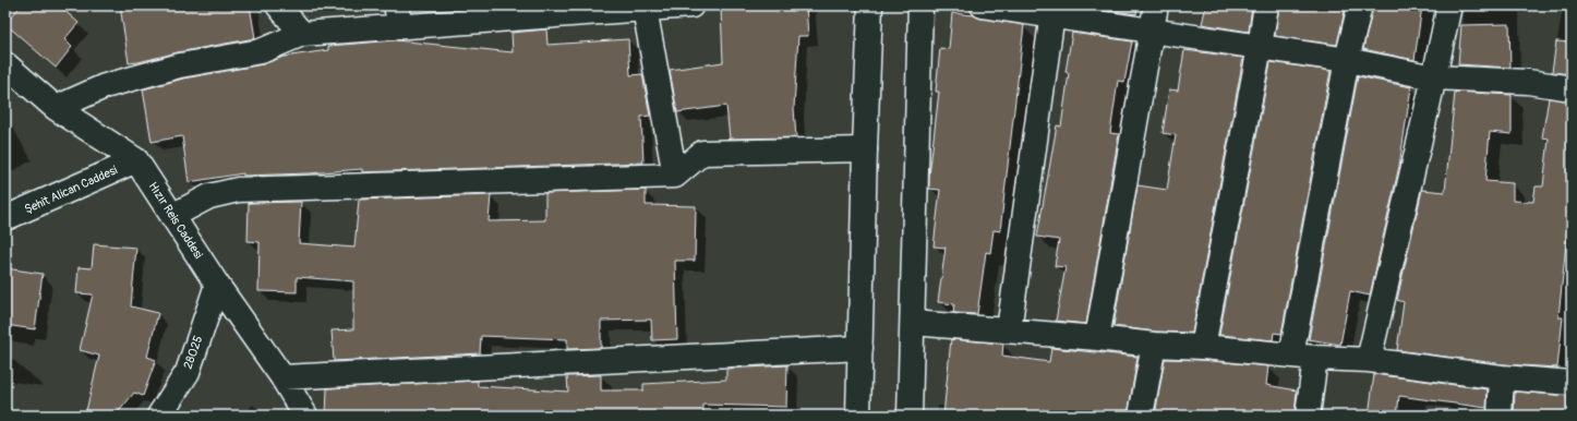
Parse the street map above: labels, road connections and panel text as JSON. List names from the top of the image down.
{
  "streets": {
    "street": ["Şehit Alican Caddesi", "Hızır Reis Caddesi", "28025"]
  },
  "crossings": [
    ["Şehit Alican Caddesi", "Hızır Reis Caddesi"],
    ["Hızır Reis Caddesi", "28025"]
  ]
}
